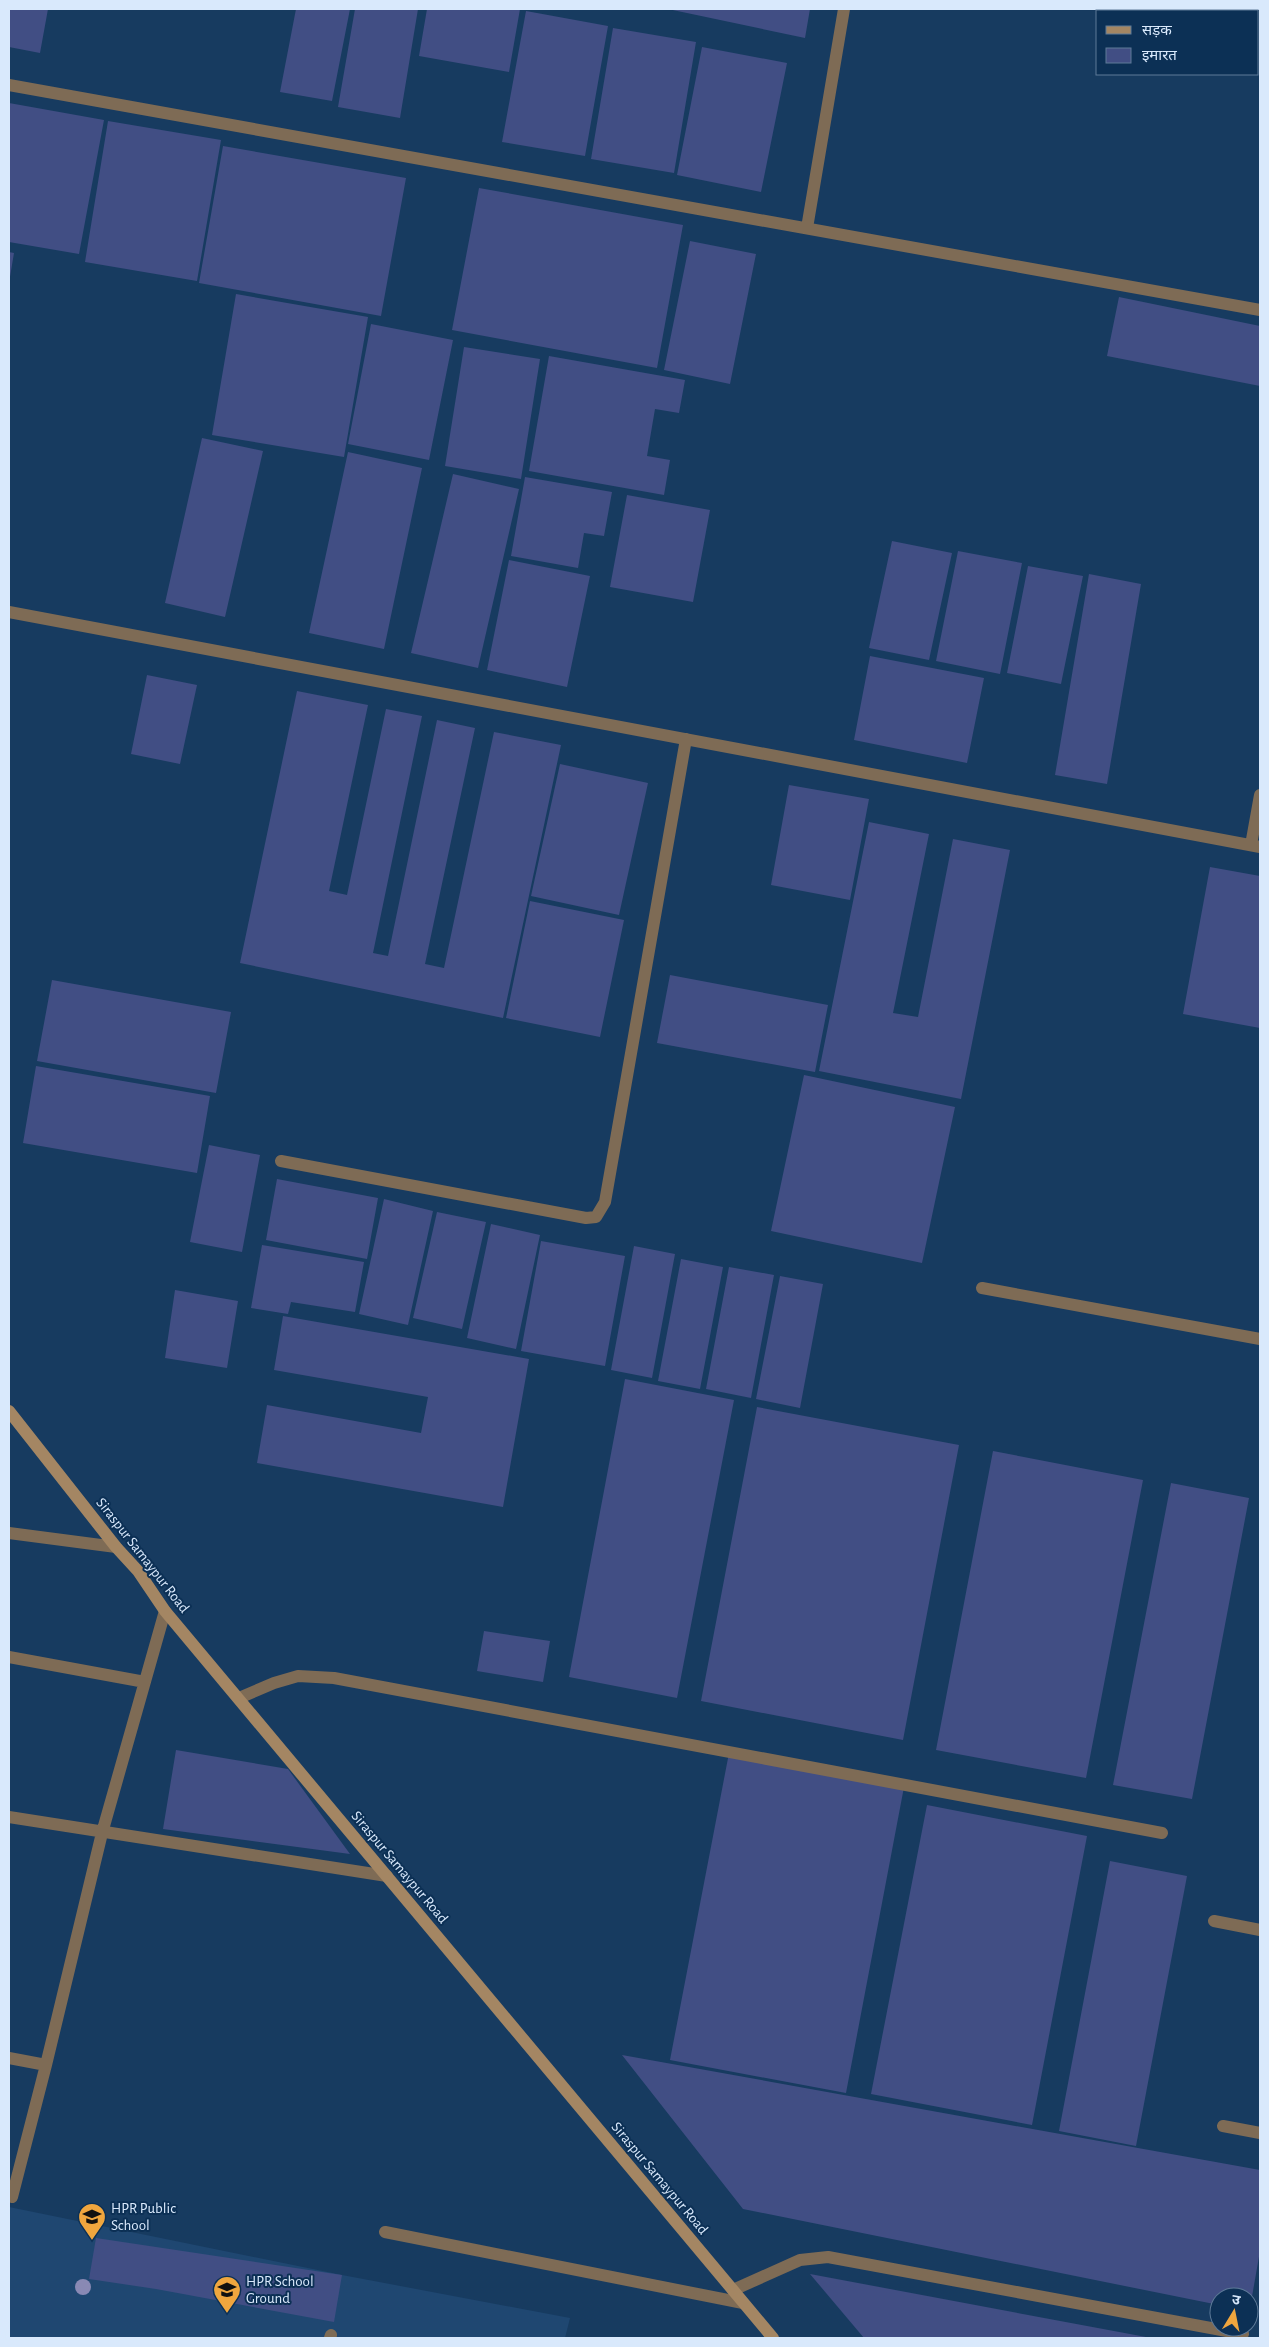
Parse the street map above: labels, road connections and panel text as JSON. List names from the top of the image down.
{
  "streets": {
    "street": ["Siraspur Samaypur Road"]
  },
  "places": {
    "school or university": ["HPR Public School", "HPR School Ground"]
  },
  "legend": ["सड़क", "इमारत"],
  "north": "top"
}
